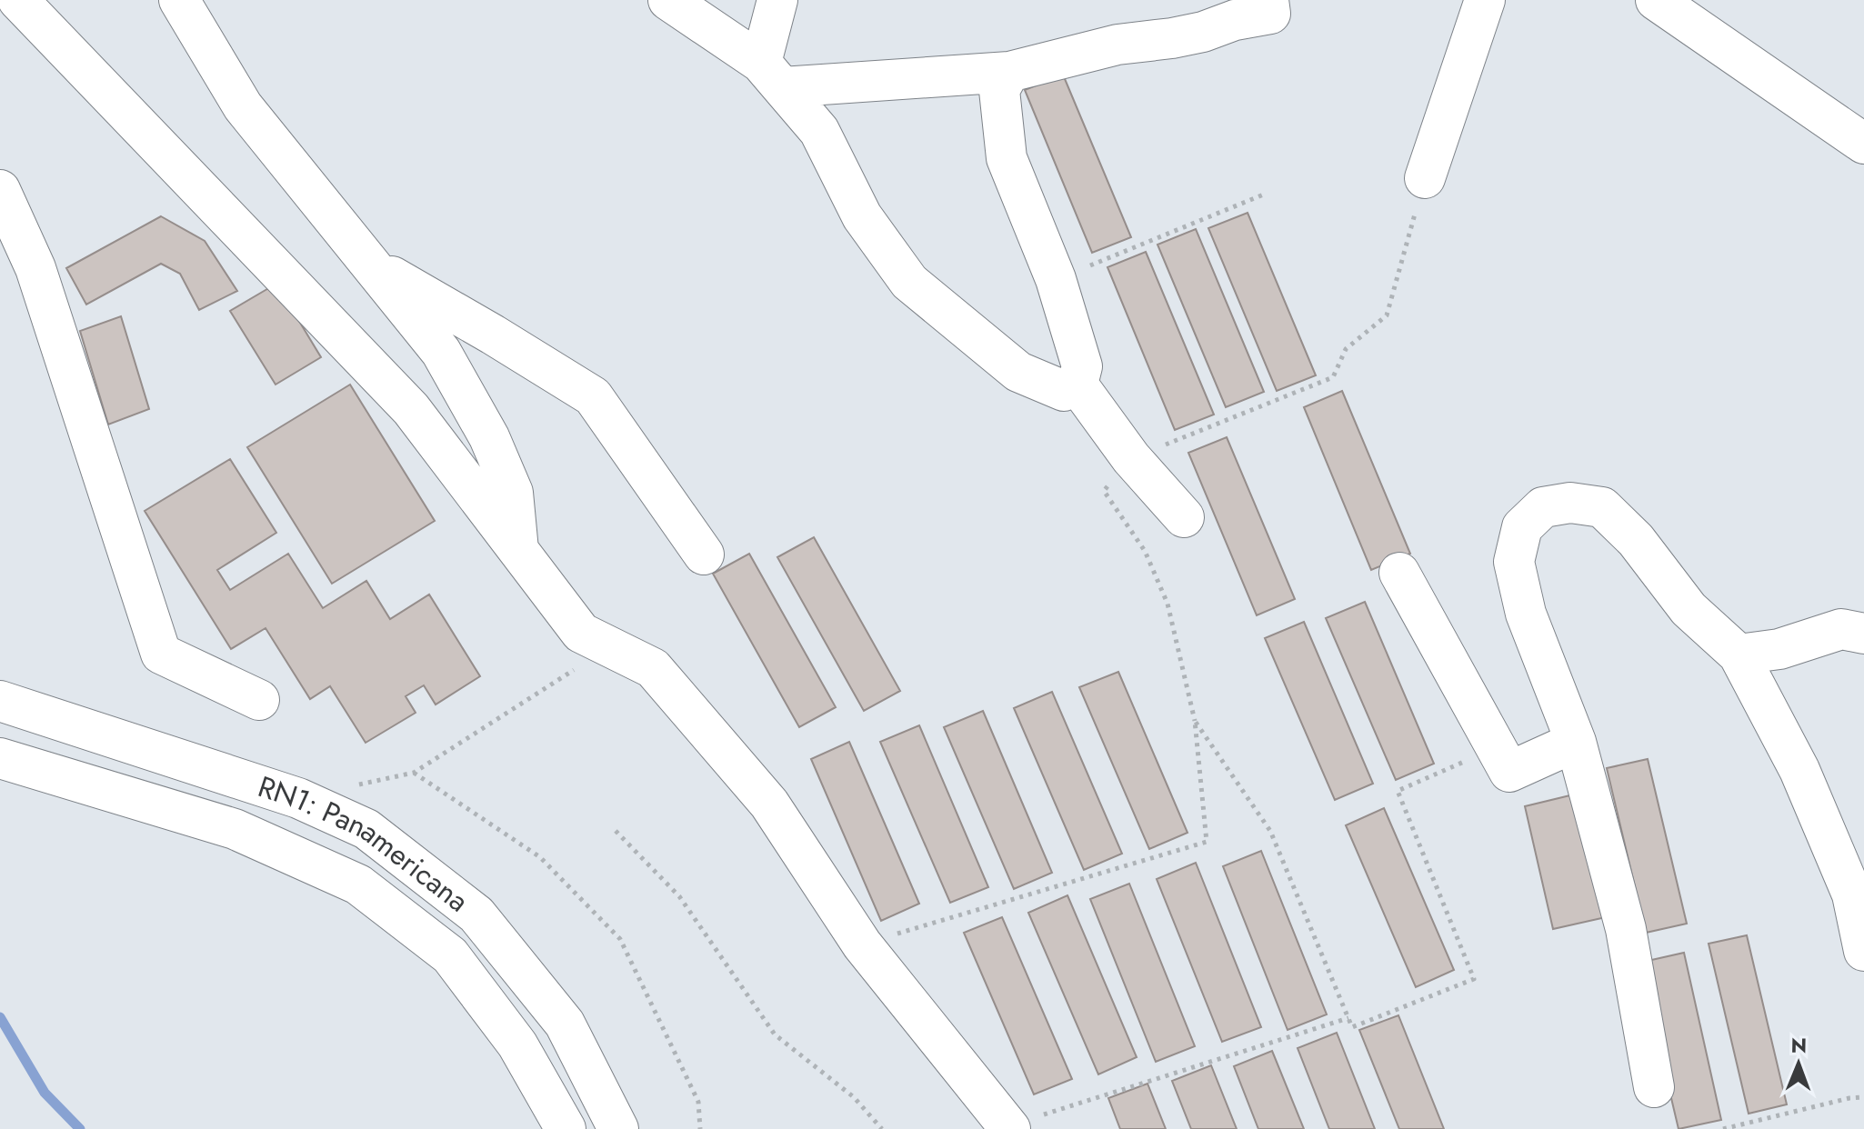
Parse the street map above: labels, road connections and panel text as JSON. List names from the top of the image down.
{
  "streets": {
    "main road": ["RN1: Panamericana"]
  },
  "north": "top"
}
